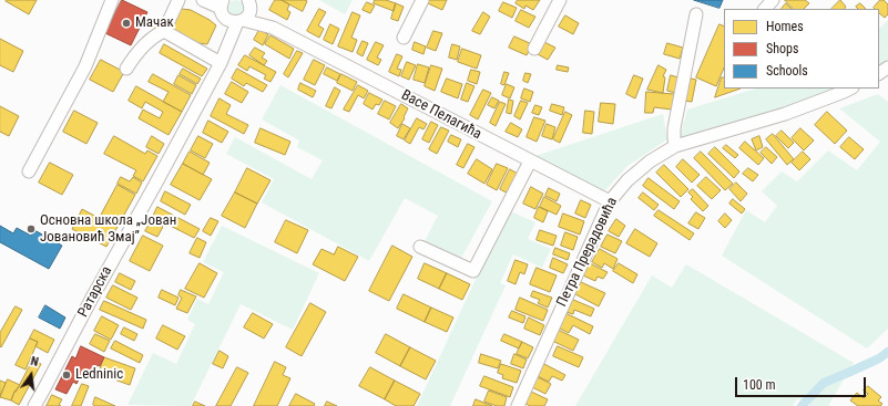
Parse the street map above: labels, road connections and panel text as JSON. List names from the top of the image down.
{
  "streets": {
    "street": ["Васе Пелагића", "Петра Прерадовића", "Ратарска"]
  },
  "crossings": [
    ["Васе Пелагића", "Петра Прерадовића"],
    ["Васе Пелагића", "Ратарска"]
  ],
  "places": ["Мачак", "Основна школа „Јован Јовановић Змај”", "Ledninic"],
  "legend": ["Homes", "Shops", "Schools"],
  "scale_bar": "100 m",
  "north": "top"
}
